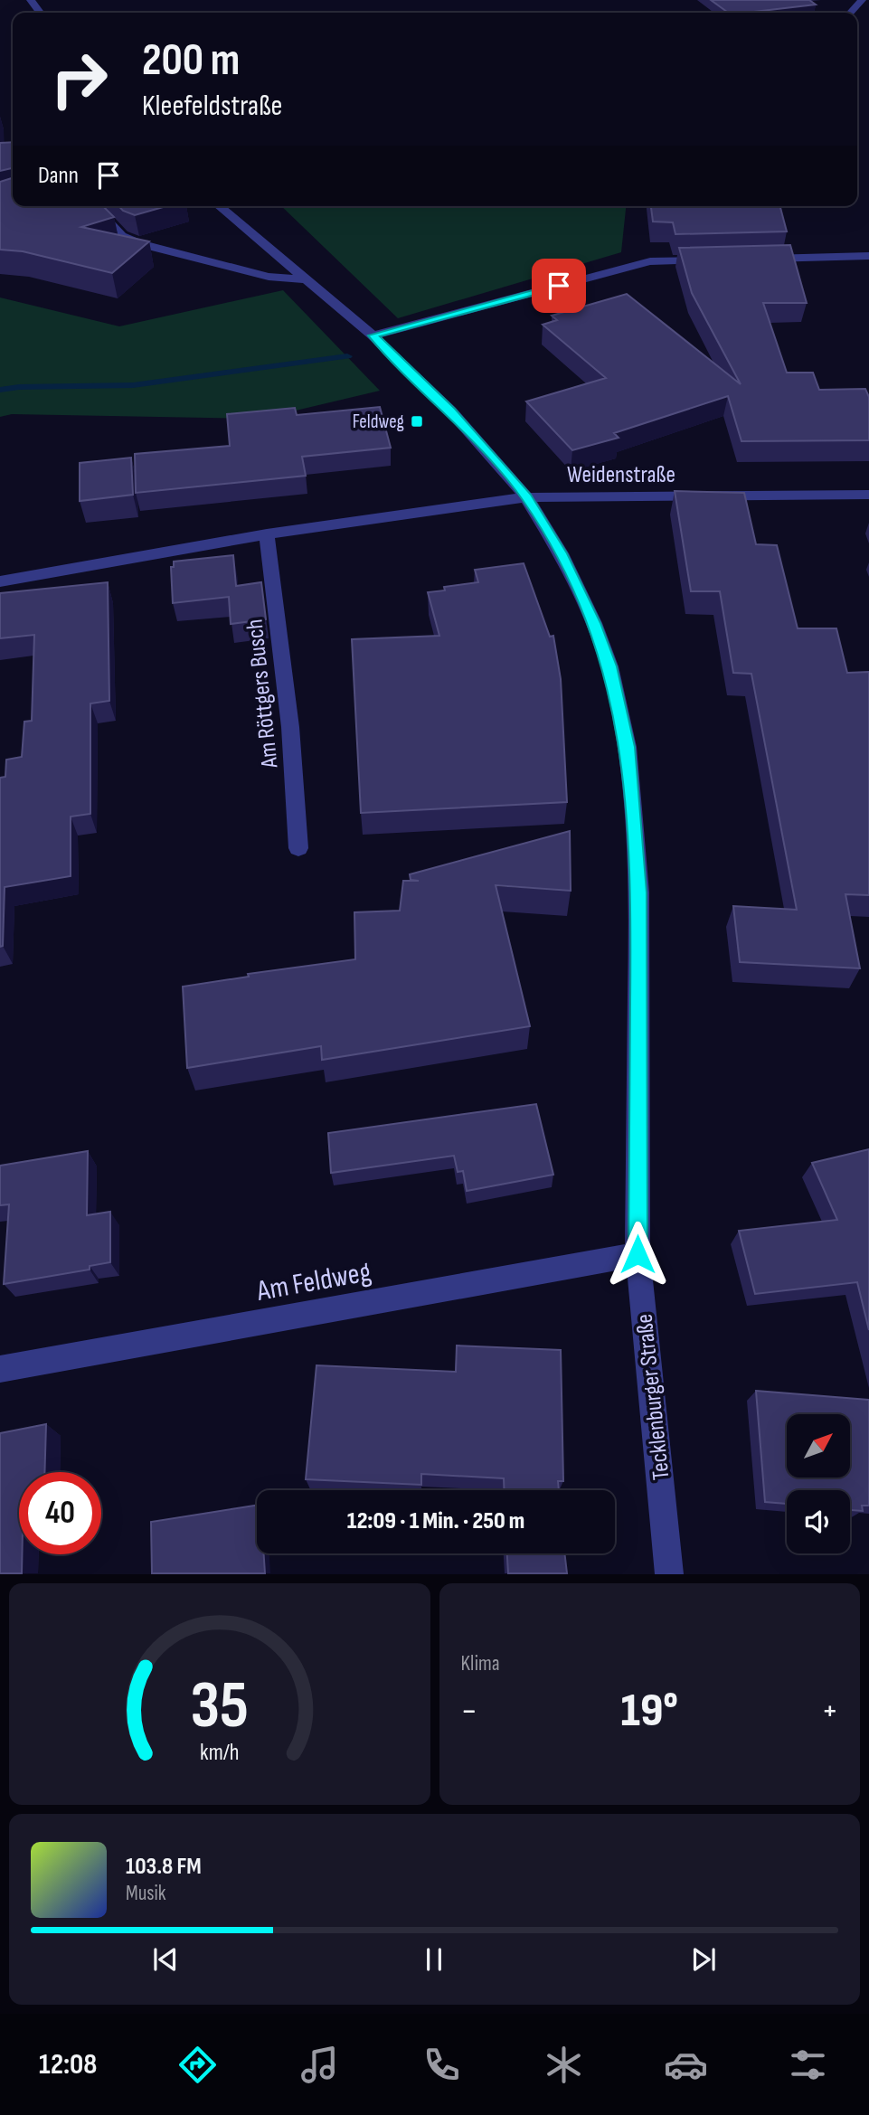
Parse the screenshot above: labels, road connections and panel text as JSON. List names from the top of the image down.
{
  "streets": {
    "street": [
      "Weidenstraße",
      "Am Röttgers Busch",
      "Am Feldweg",
      "Tecklenburger Straße"
    ]
  },
  "crossings": [
    ["Weidenstraße", "Tecklenburger Straße"],
    ["Am Feldweg", "Tecklenburger Straße"]
  ],
  "places": {
    "transit": ["Feldweg"]
  },
  "north": "top right",
  "page": {
    "turn": ["200 m", "Kleefeldstraße"],
    "then": "Dann",
    "limit": "40",
    "trip": "12:09 · 1 Min. · 250 m",
    "tile": "Klima",
    "heat": ["−", "19°", "+"],
    "song": ["103.8 FM", "Musik"],
    "tabs": "12:08",
    "gauge": ["35", "km/h"]
  }
}
